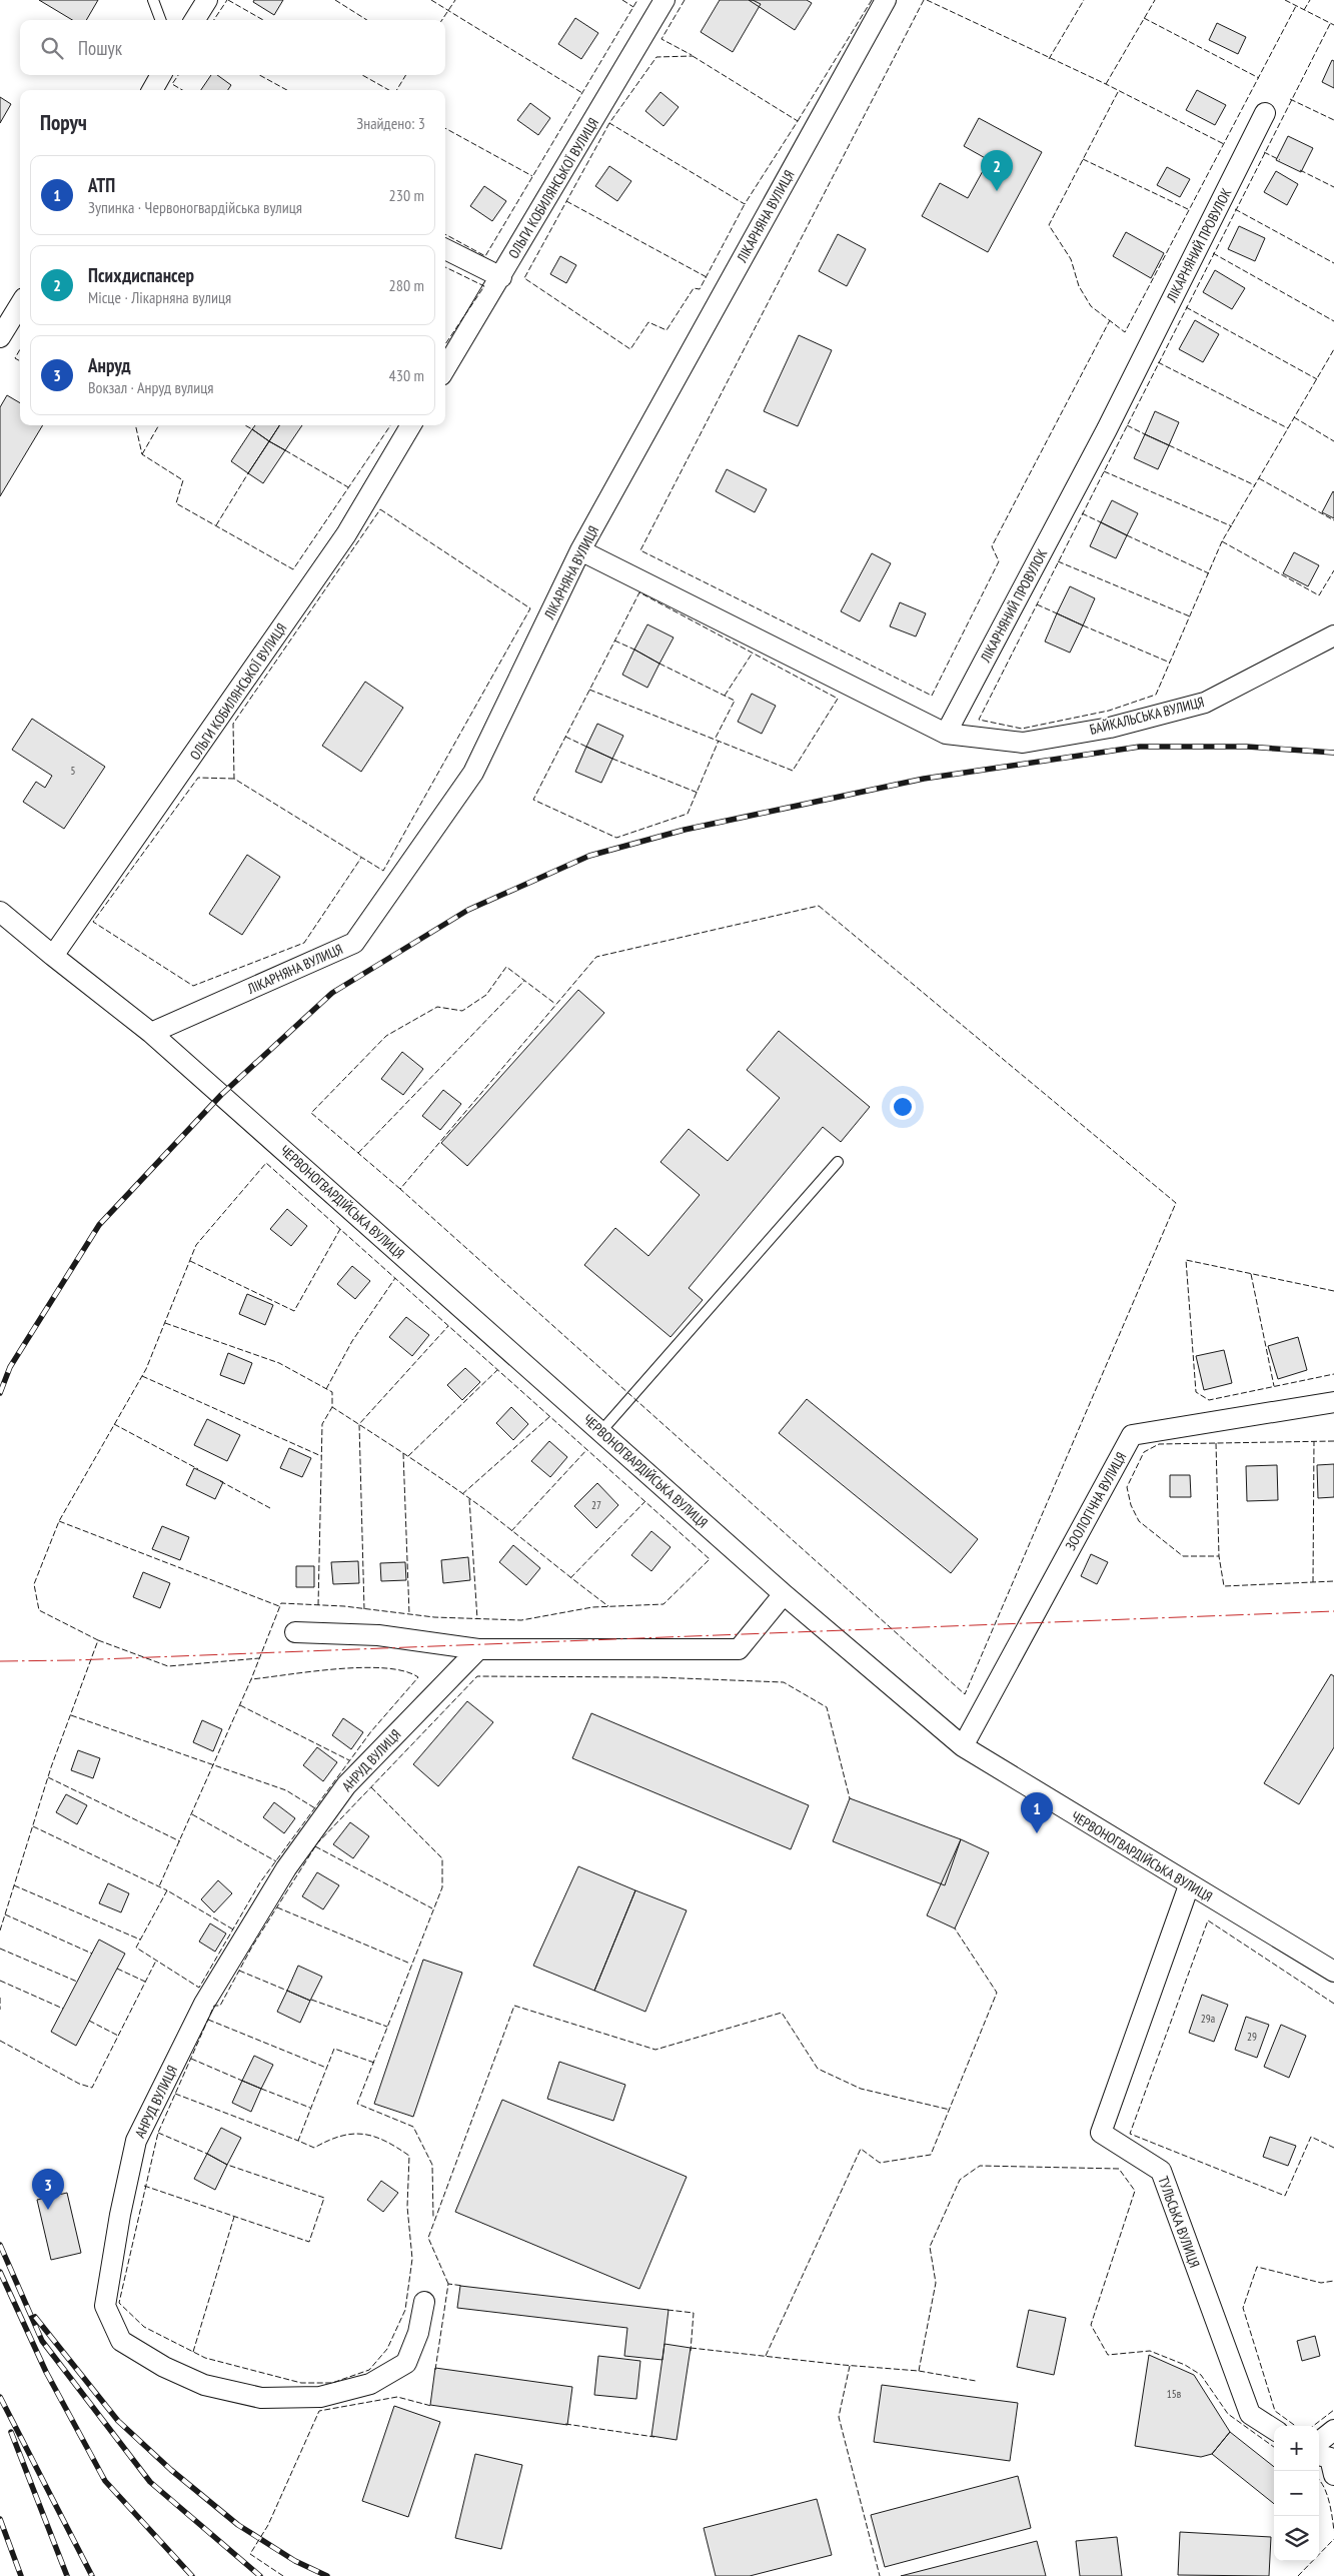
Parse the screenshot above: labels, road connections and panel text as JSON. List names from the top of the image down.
{
  "streets": {
    "street": [
      "ОЛЬГИ КОБИЛЯНСЬКОЇ ВУЛИЦЯ",
      "ЛІКАРНЯНА ВУЛИЦЯ",
      "ЛІКАРНЯНИЙ ПРОВУЛОК",
      "БАЙКАЛЬСЬКА ВУЛИЦЯ",
      "ЧЕРВОНОГВАРДІЙСЬКА ВУЛИЦЯ",
      "ЗООЛОГІЧНА ВУЛИЦЯ",
      "АНРУД ВУЛИЦЯ",
      "ТУЛЬСЬКА ВУЛИЦЯ"
    ]
  },
  "crossings": [
    ["ОЛЬГИ КОБИЛЯНСЬКОЇ ВУЛИЦЯ", "ЧЕРВОНОГВАРДІЙСЬКА ВУЛИЦЯ"],
    ["ЛІКАРНЯНА ВУЛИЦЯ", "ЧЕРВОНОГВАРДІЙСЬКА ВУЛИЦЯ"],
    ["ЛІКАРНЯНИЙ ПРОВУЛОК", "БАЙКАЛЬСЬКА ВУЛИЦЯ"],
    ["ЧЕРВОНОГВАРДІЙСЬКА ВУЛИЦЯ", "ЗООЛОГІЧНА ВУЛИЦЯ"],
    ["ЧЕРВОНОГВАРДІЙСЬКА ВУЛИЦЯ", "ТУЛЬСЬКА ВУЛИЦЯ"]
  ],
  "house_numbers": [
    "5",
    "27",
    "29а",
    "29",
    "15в"
  ],
  "page": {
    "search": "Пошук",
    "heading": ["Поруч", "Знайдено: 3"],
    "pins": ["2", "1", "3"],
    "list": [
      {
        "mark": "1",
        "name": "АТП",
        "note": "Зупинка · Червоногвардійська вулиця",
        "value": "230 m"
      },
      {
        "mark": "2",
        "name": "Психдиспансер",
        "note": "Місце · Лікарняна вулиця",
        "value": "280 m"
      },
      {
        "mark": "3",
        "name": "Анруд",
        "note": "Вокзал · Анруд вулиця",
        "value": "430 m"
      }
    ],
    "map_buttons": ["+", "−"]
  }
}
